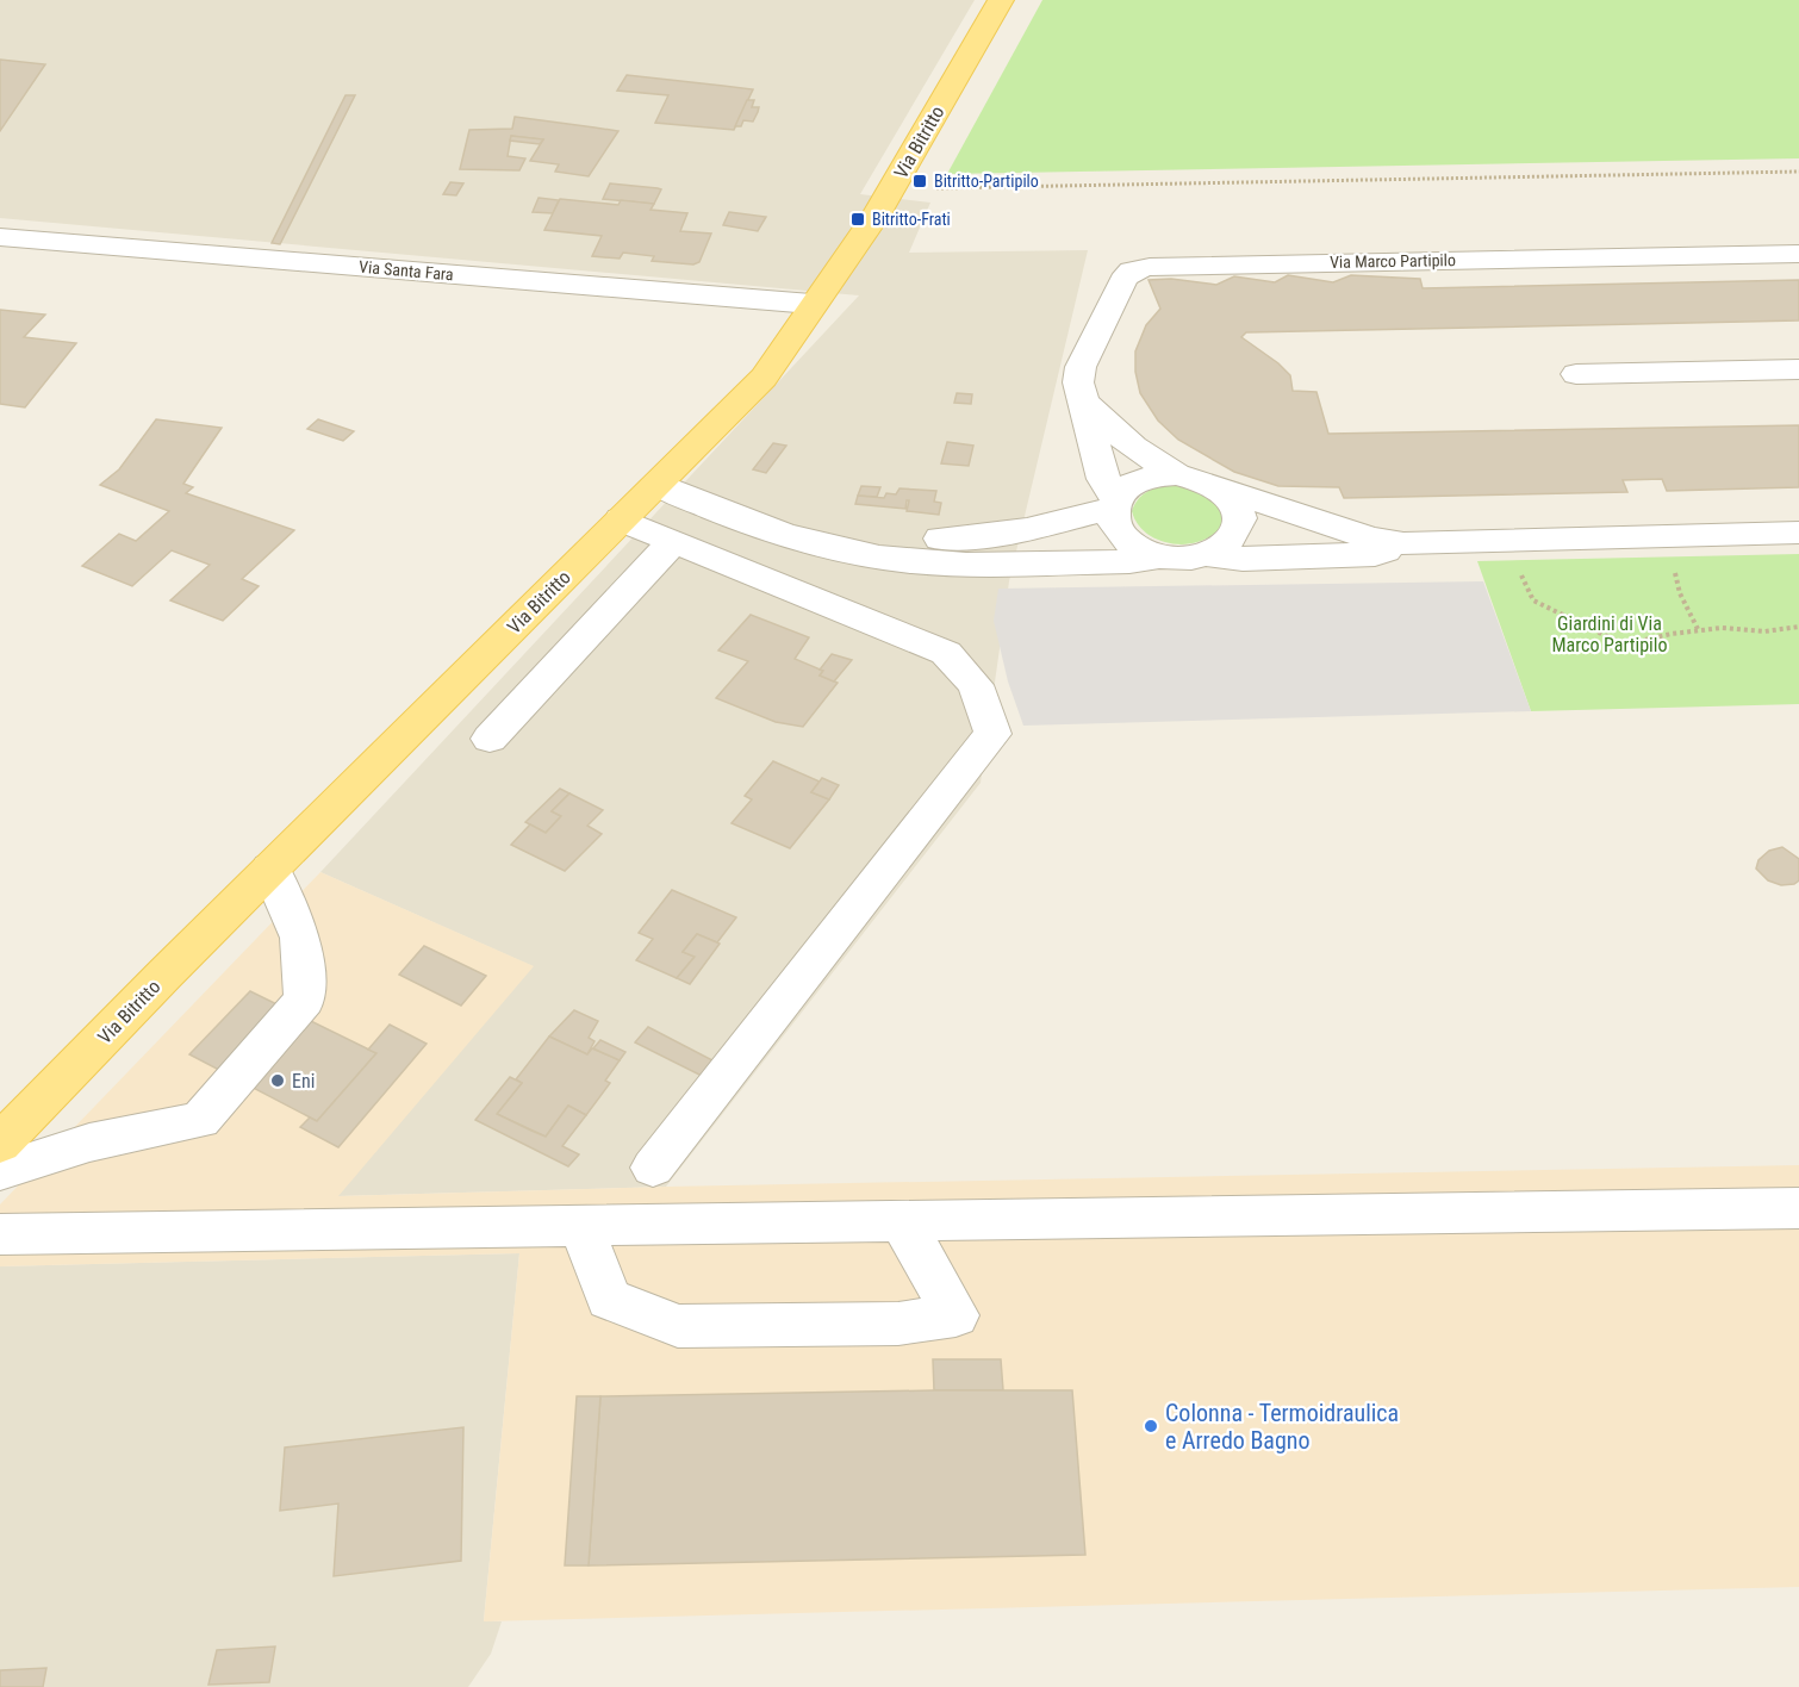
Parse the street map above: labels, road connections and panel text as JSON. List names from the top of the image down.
{
  "streets": {
    "main road": ["Via Bitritto"],
    "street": ["Via Marco Partipilo", "Via Santa Fara"]
  },
  "crossings": [
    ["Via Bitritto", "Via Santa Fara"]
  ],
  "parks": ["Giardini di Via Marco Partipilo"],
  "places": {
    "transit": ["Bitritto-Partipilo", "Bitritto-Frati"],
    "other": ["Eni", "Colonna - Termoidraulica e Arredo Bagno"]
  }
}
